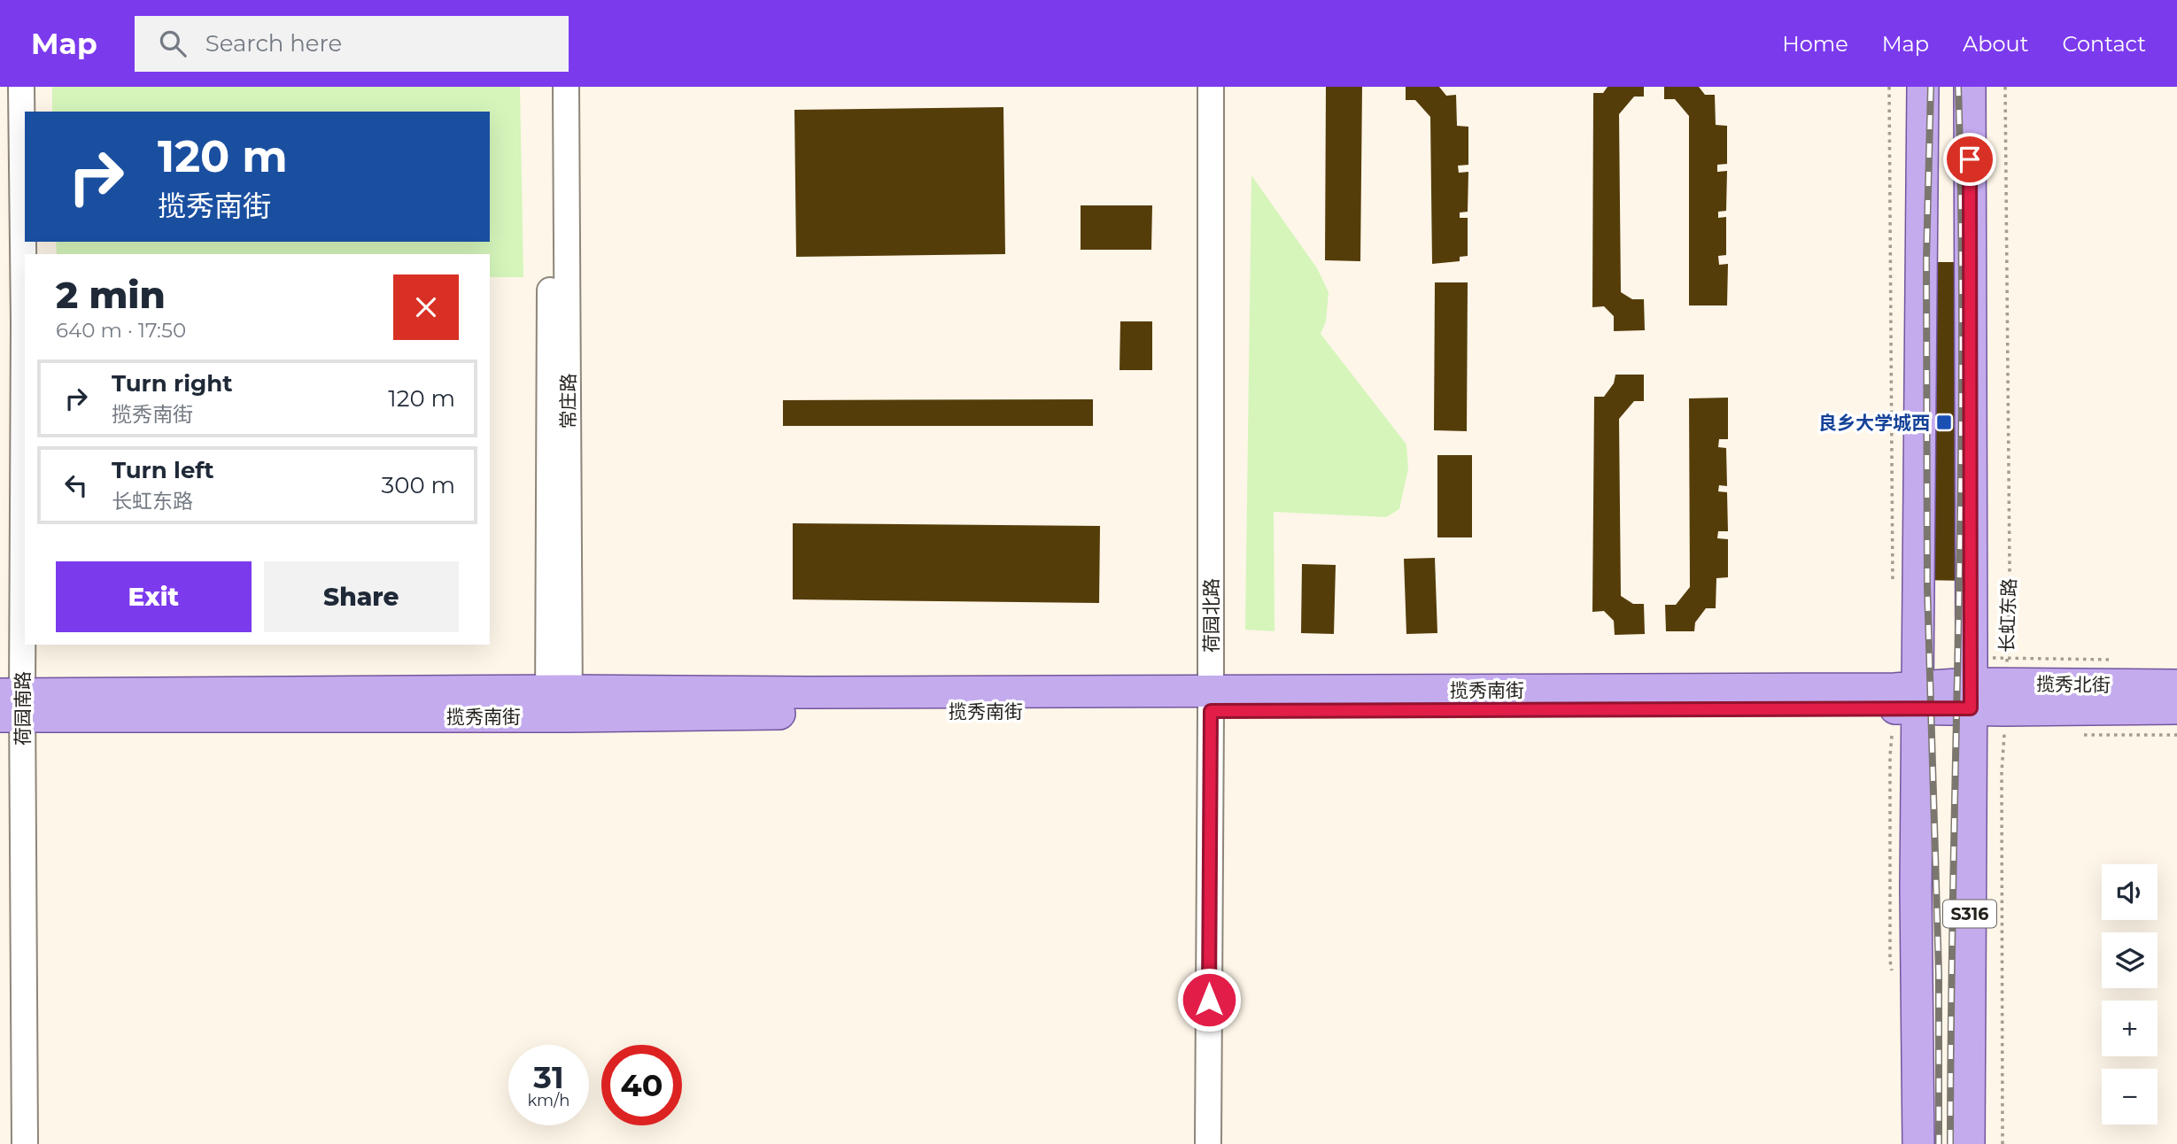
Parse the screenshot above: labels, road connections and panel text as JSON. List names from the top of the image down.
{
  "streets": {
    "main road": [
      "长虹东路",
      "揽秀北街",
      "揽秀南街",
      "S316"
    ],
    "street": ["常庄路", "荷园北路", "荷园南路"]
  },
  "crossings": [
    ["常庄路", "揽秀南街"],
    ["荷园北路", "揽秀南街"],
    ["长虹东路", "揽秀北街"],
    ["长虹东路", "揽秀南街"],
    ["揽秀北街", "揽秀南街"],
    ["揽秀南街", "荷园南路"],
    ["揽秀南街", "S316"]
  ],
  "places": {
    "transit": ["良乡大学城西"]
  },
  "page": {
    "header": "Map",
    "search": "Search here",
    "nav": [
      "Home",
      "Map",
      "About",
      "Contact"
    ],
    "turn": ["120 m", "揽秀南街"],
    "heading": ["2 min", "640 m · 17:50"],
    "list": [
      {
        "name": "Turn right",
        "note": "揽秀南街",
        "value": "120 m"
      },
      {
        "name": "Turn left",
        "note": "长虹东路",
        "value": "300 m"
      }
    ],
    "buttons": ["Exit", "Share"],
    "map_buttons": ["+", "−"],
    "speed": "31 km/h",
    "limit": "40"
  }
}
